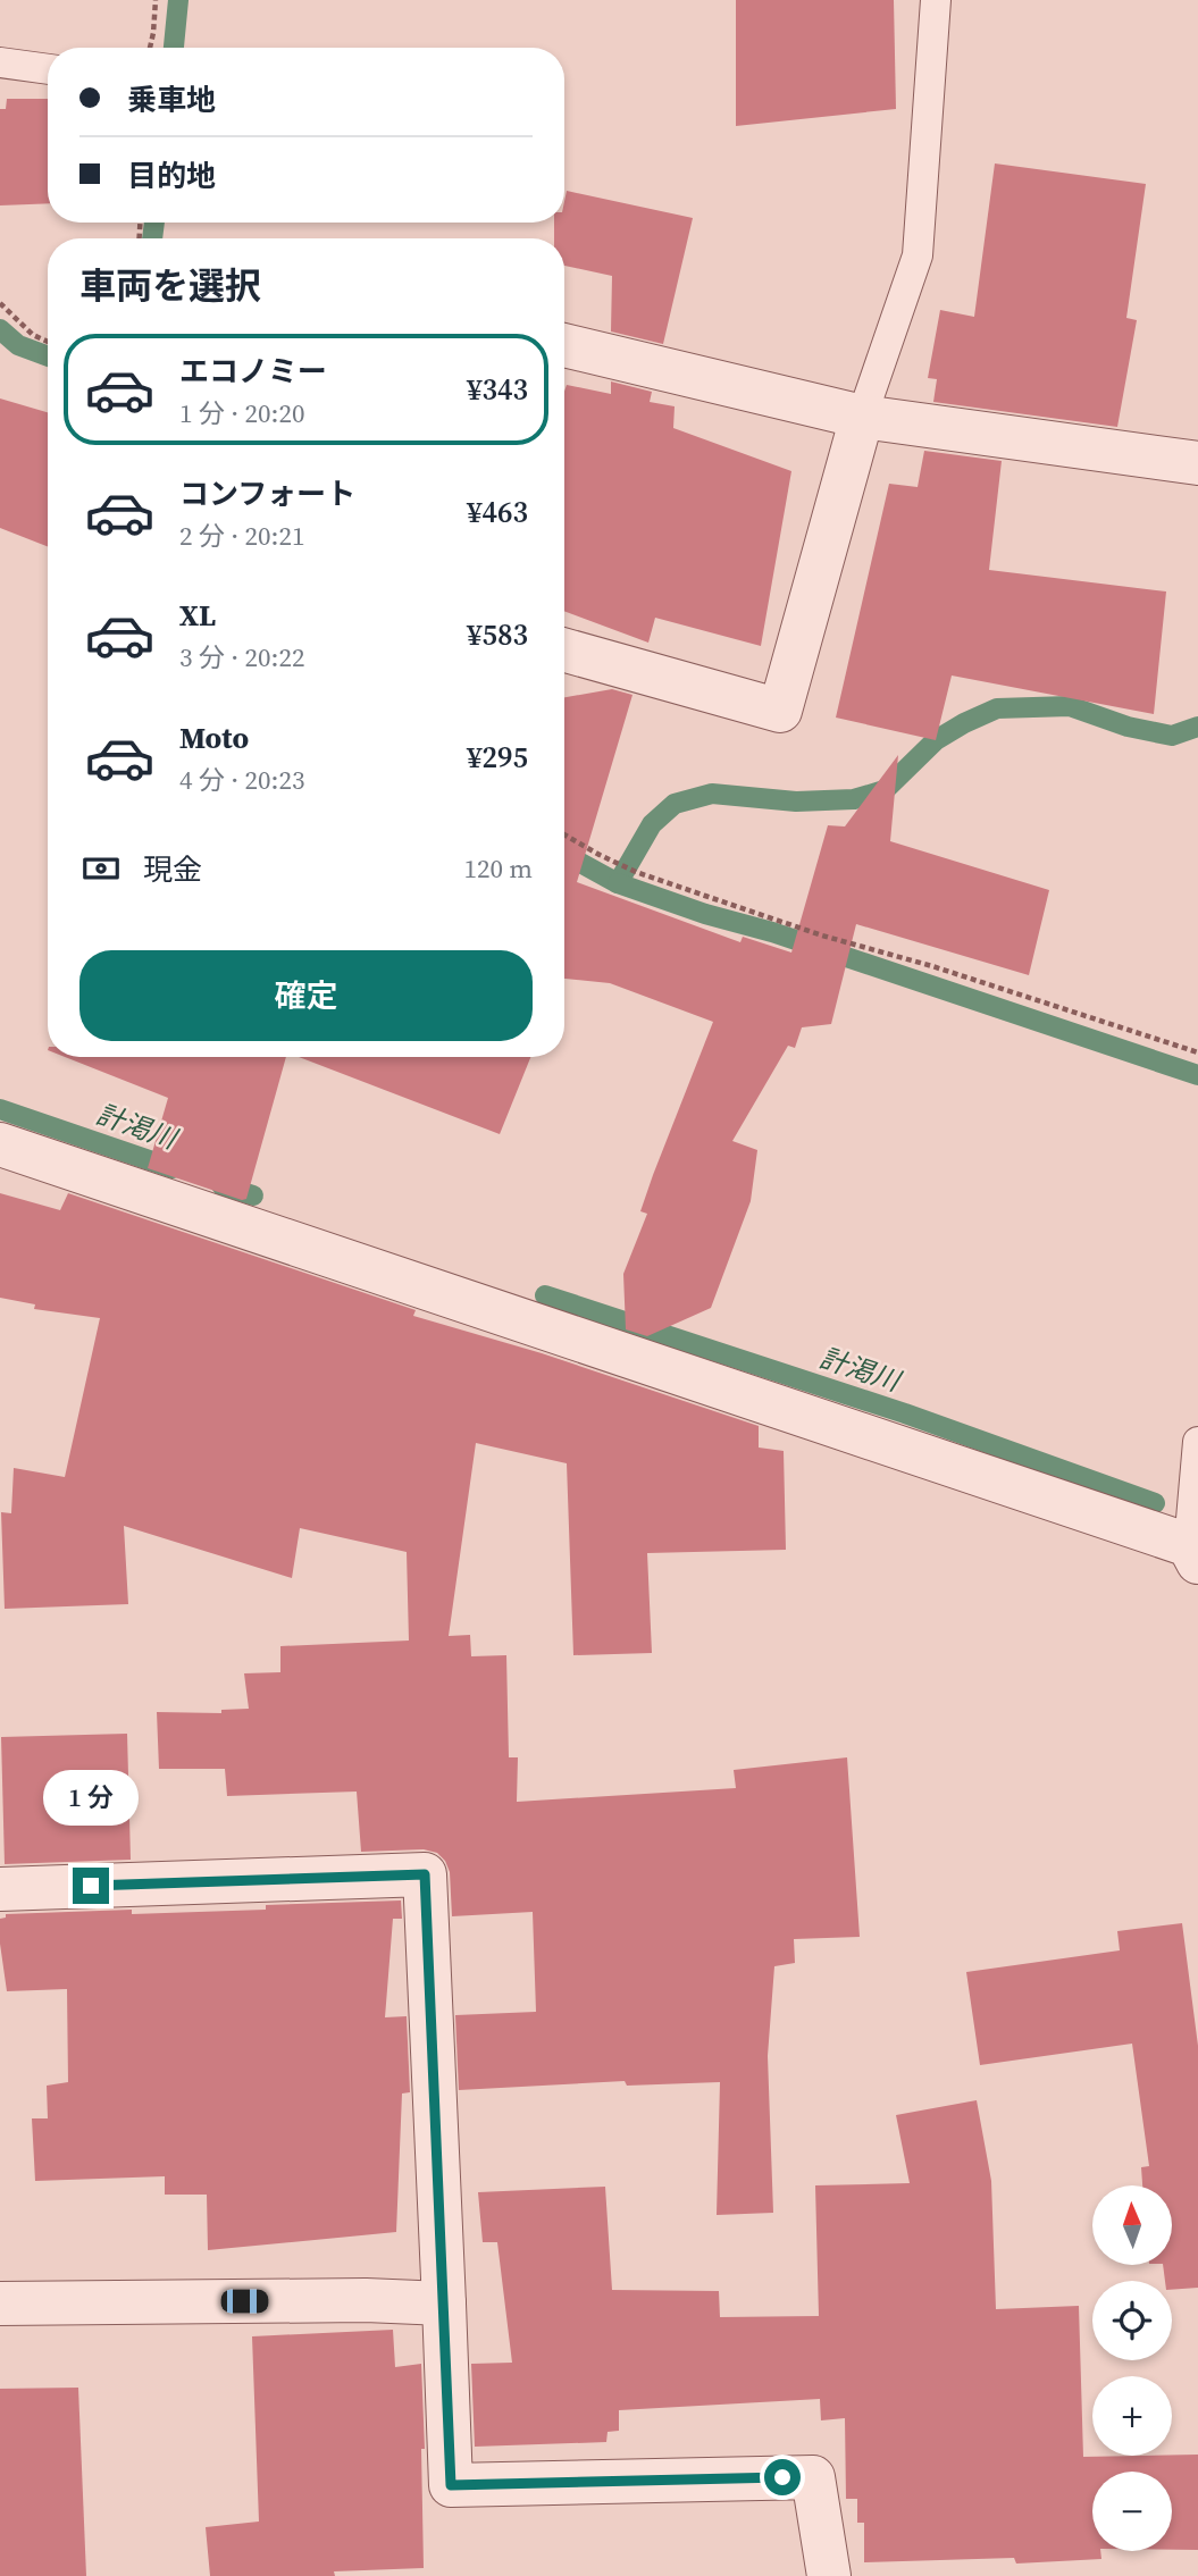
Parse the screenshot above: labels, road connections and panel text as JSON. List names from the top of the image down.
{
  "water": ["計渇川"],
  "north": "top",
  "page": {
    "banner": ["乗車地", "目的地"],
    "heading": "車両を選択",
    "list": [
      {
        "name": "エコノミー",
        "note": "1 分 · 20:20",
        "value": "¥343"
      },
      {
        "name": "コンフォート",
        "note": "2 分 · 20:21",
        "value": "¥463"
      },
      {
        "name": "XL",
        "note": "3 分 · 20:22",
        "value": "¥583"
      },
      {
        "name": "Moto",
        "note": "4 分 · 20:23",
        "value": "¥295"
      }
    ],
    "pay": ["現金", "120 m"],
    "buttons": "確定",
    "bubble": "1 分",
    "map_buttons": ["+", "−"]
  }
}
